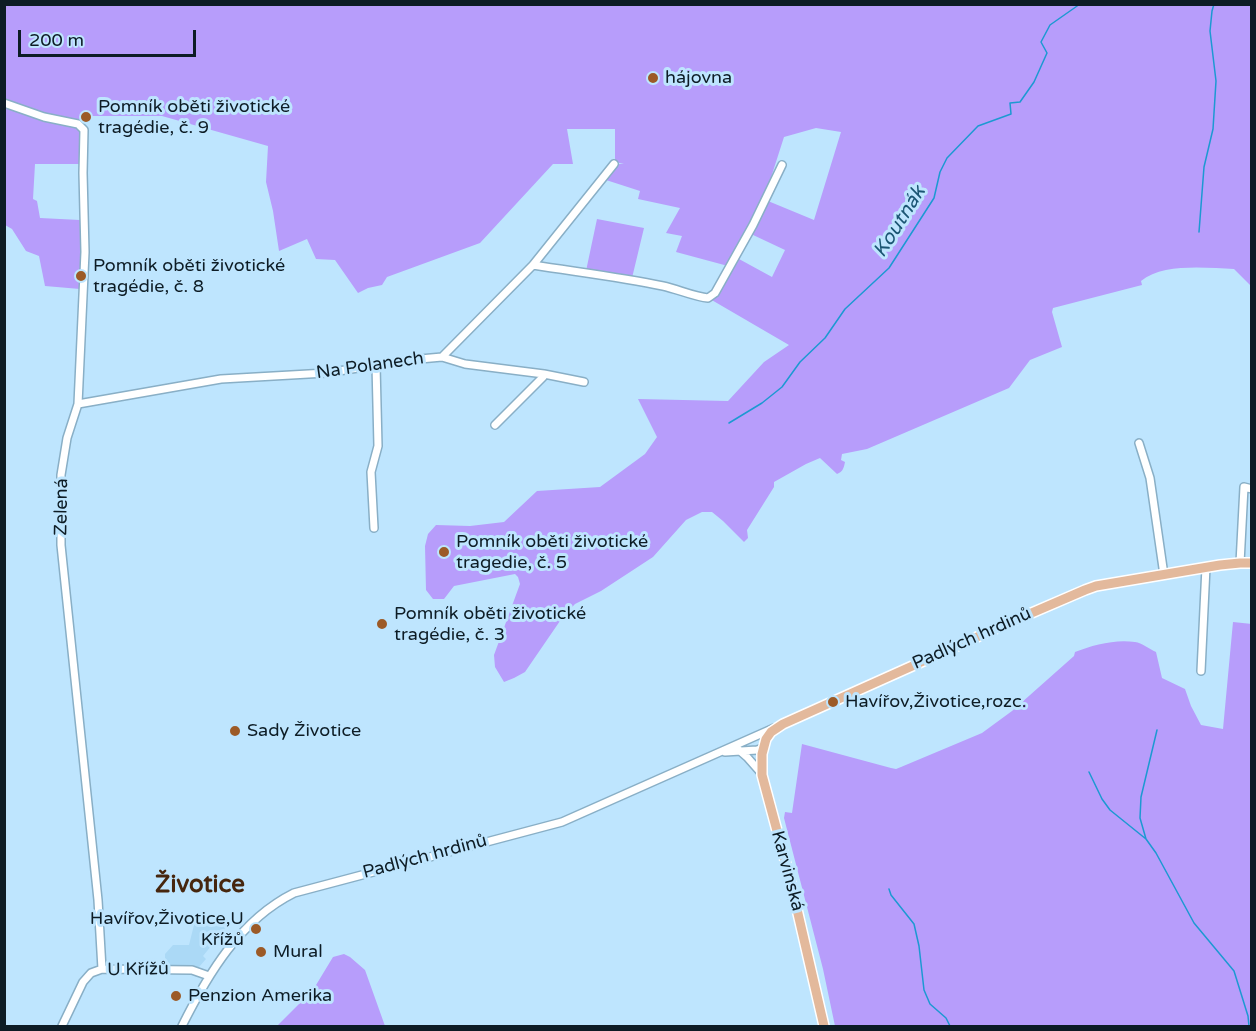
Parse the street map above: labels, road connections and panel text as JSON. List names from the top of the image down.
{
  "streets": {
    "main road": ["Padlých hrdinů", "Karvinská"],
    "street": ["Na Polanech", "Zelená", "U Křížů"]
  },
  "crossings": [
    ["Na Polanech", "Zelená"],
    ["Zelená", "U Křížů"],
    ["Padlých hrdinů", "Karvinská"],
    ["Padlých hrdinů", "U Křížů"]
  ],
  "districts": ["Životice"],
  "water": ["Koutnák"],
  "places": [
    "hájovna",
    "Pomník oběti životické tragédie, č. 9",
    "Pomník oběti životické tragédie, č. 8",
    "Pomník oběti životické tragedie, č. 5",
    "Pomník oběti životické tragédie, č. 3",
    "Havířov,Životice,rozc.",
    "Sady Životice",
    "Havířov,Životice,U Křížů",
    "Mural",
    "Penzion Amerika"
  ],
  "scale_bar": "200 m"
}
